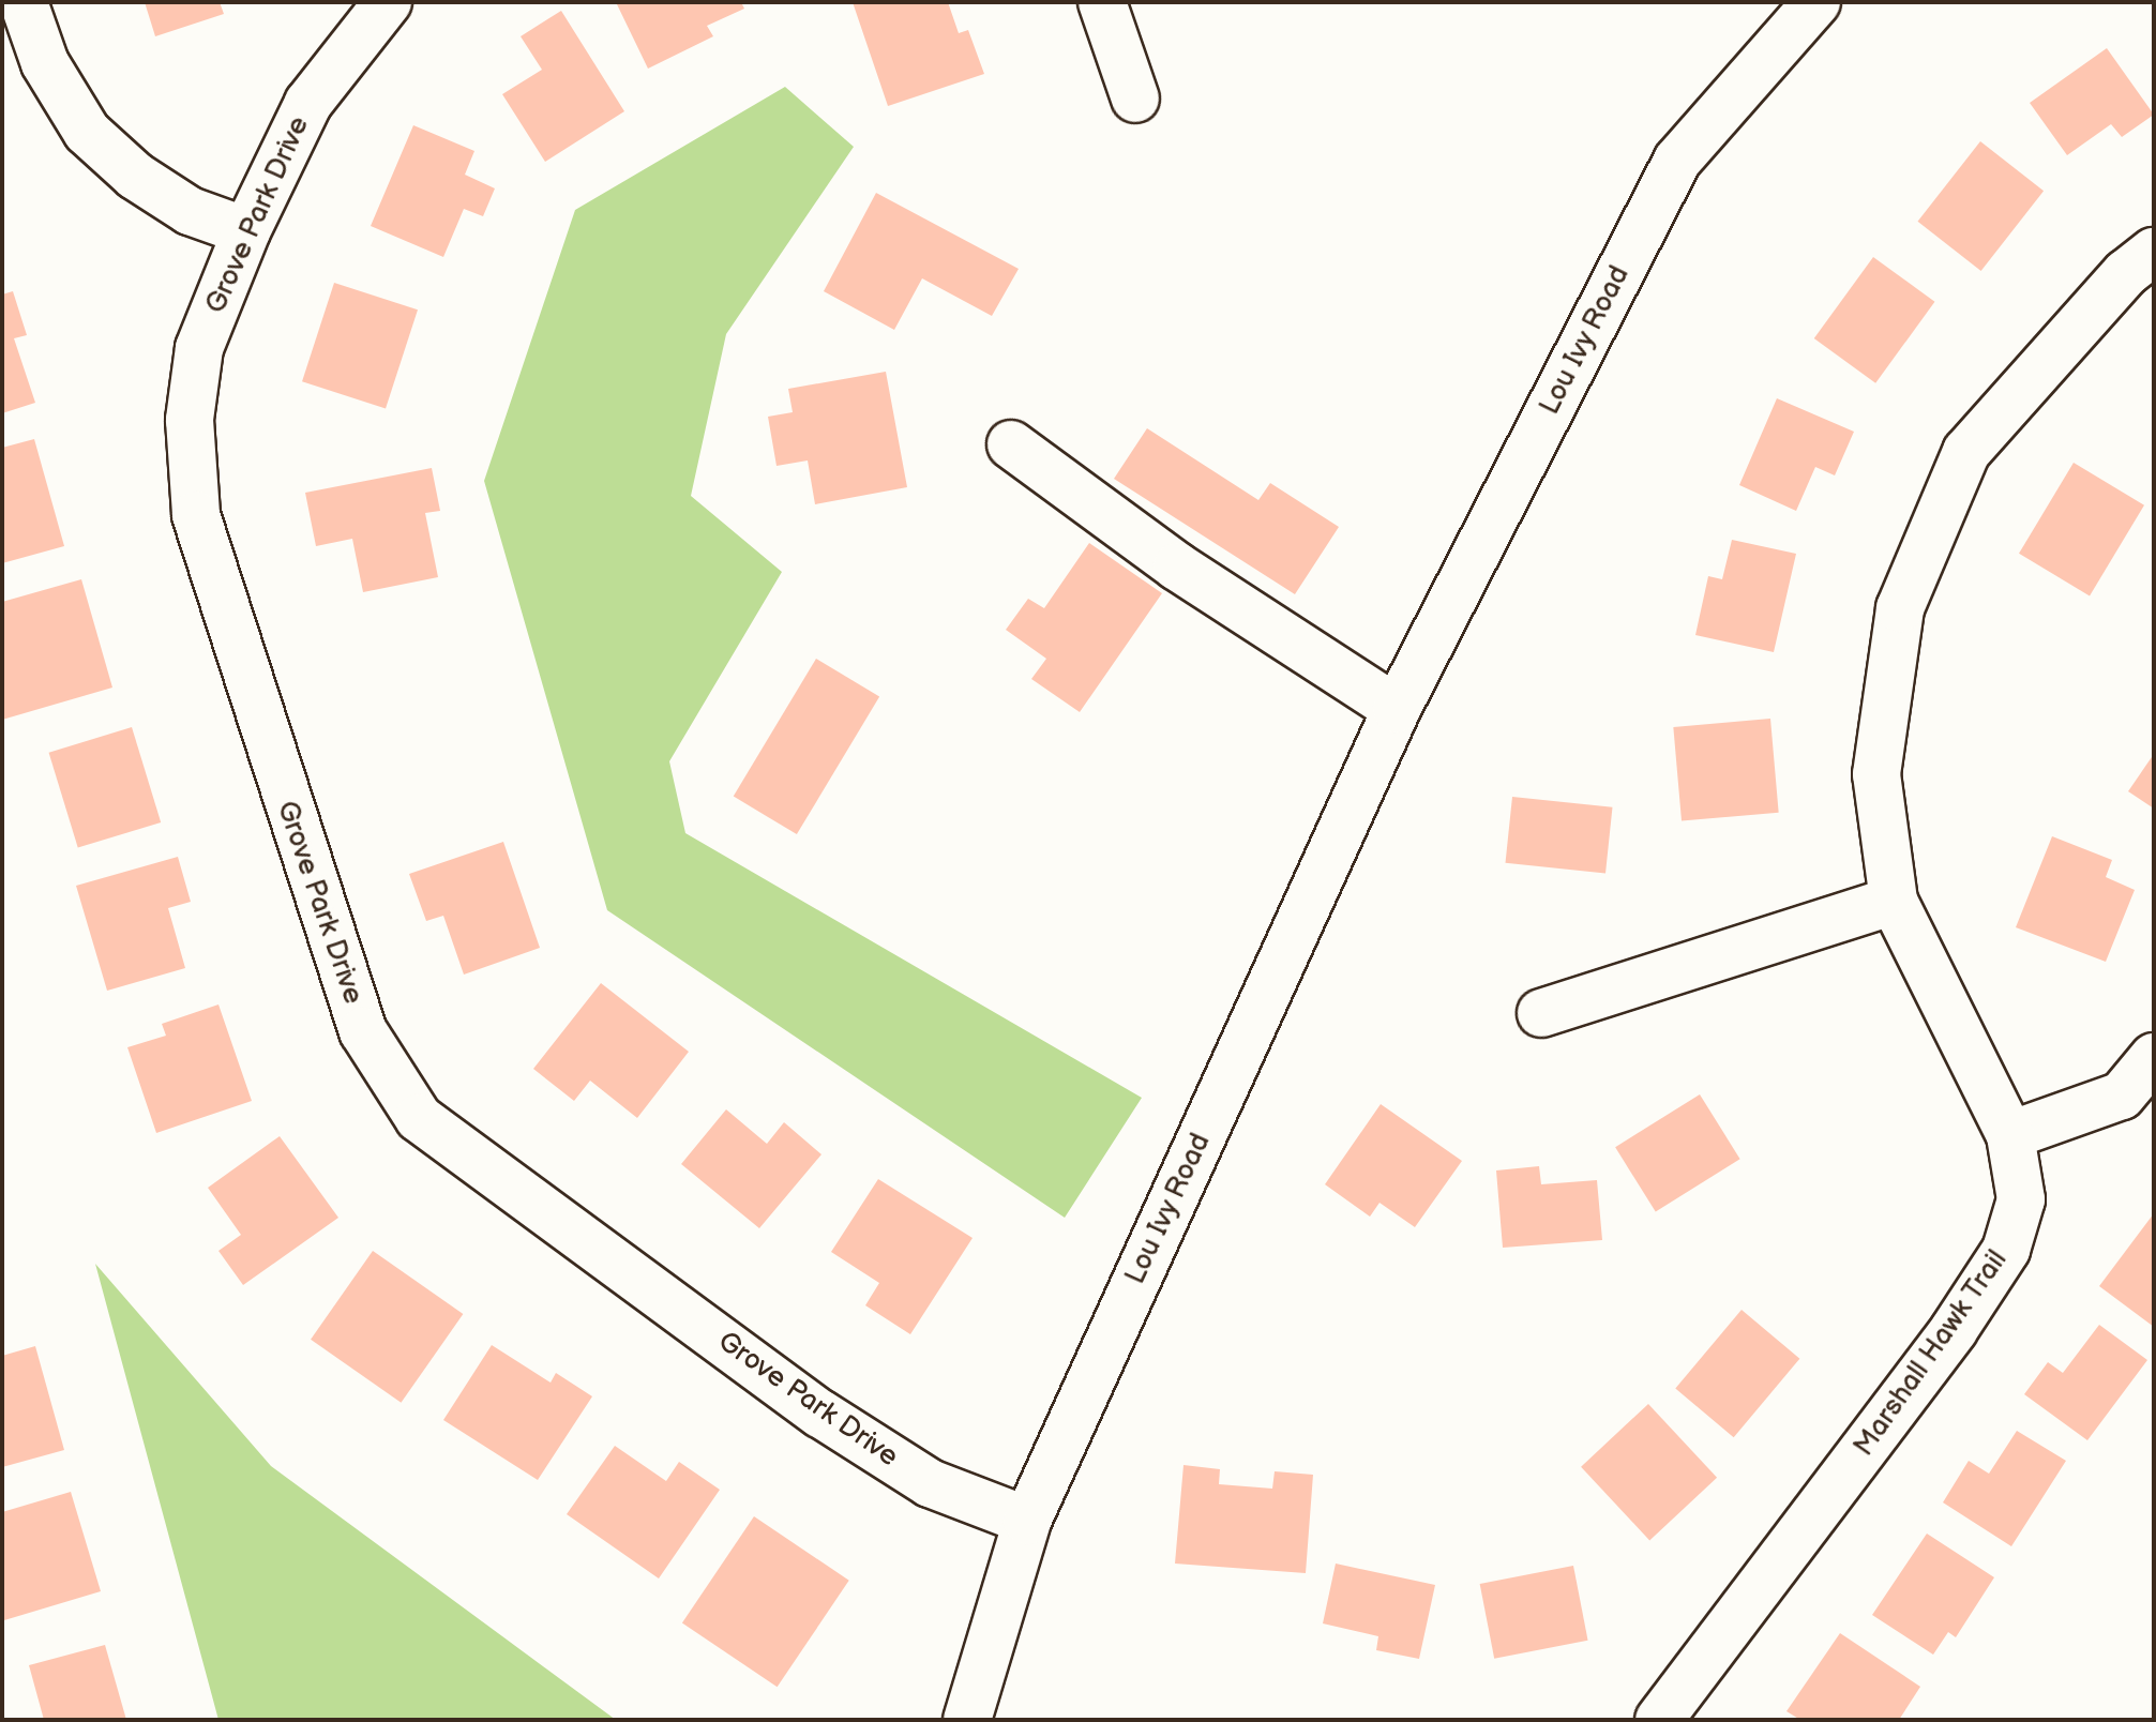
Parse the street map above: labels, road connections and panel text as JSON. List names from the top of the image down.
{
  "streets": {
    "street": ["Grove Park Drive", "Lou Ivy Road", "Marshall Hawk Trail"]
  },
  "crossings": [
    ["Grove Park Drive", "Lou Ivy Road"]
  ]
}
